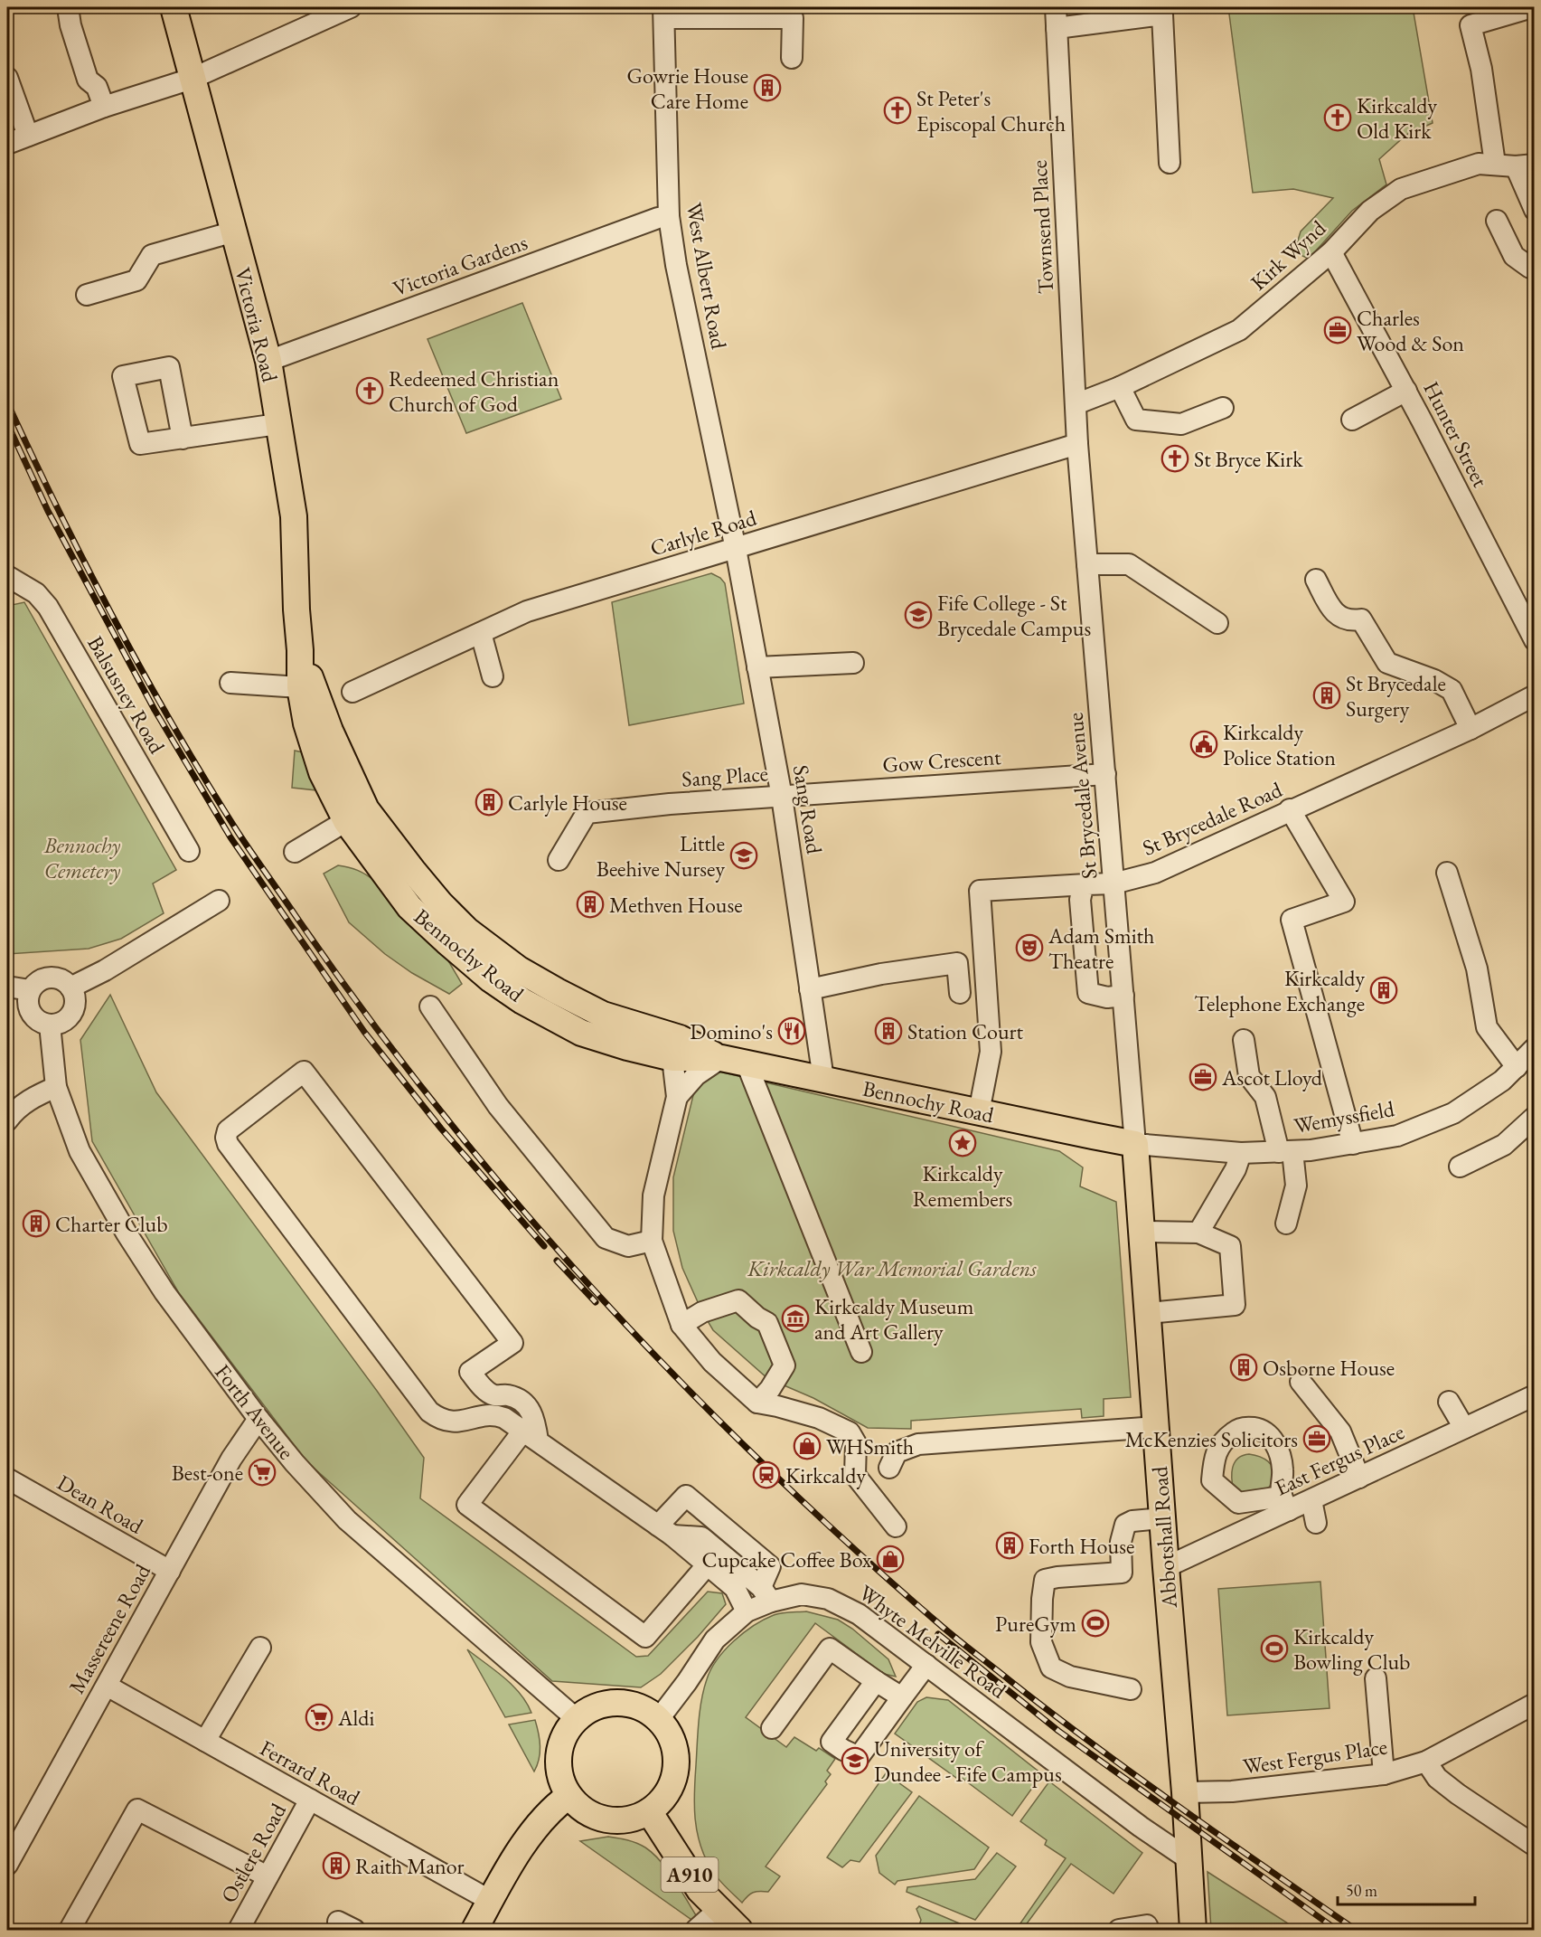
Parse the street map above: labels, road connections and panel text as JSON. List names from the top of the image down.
{
  "streets": {
    "main road": [
      "Victoria Road",
      "Bennochy Road",
      "Abbotshall Road",
      "A910"
    ],
    "street": [
      "Townsend Place",
      "Kirk Wynd",
      "Victoria Gardens",
      "West Albert Road",
      "Hunter Street",
      "Carlyle Road",
      "Balsusney Road",
      "Gow Crescent",
      "Sang Place",
      "St Brycedale Avenue",
      "Sang Road",
      "St Brycedale Road",
      "Wemyssfield",
      "Forth Avenue",
      "East Fergus Place",
      "Dean Road",
      "Massereene Road",
      "Whyte Melville Road",
      "West Fergus Place",
      "Ferrard Road",
      "Ostlere Road"
    ]
  },
  "crossings": [
    ["Townsend Place", "Kirk Wynd"],
    ["Townsend Place", "Carlyle Road"],
    ["Townsend Place", "St Brycedale Avenue"],
    ["Kirk Wynd", "Hunter Street"],
    ["Victoria Gardens", "West Albert Road"],
    ["Victoria Gardens", "Victoria Road"],
    ["West Albert Road", "Carlyle Road"],
    ["West Albert Road", "Sang Road"],
    ["Victoria Road", "Bennochy Road"],
    ["Carlyle Road", "St Brycedale Avenue"],
    ["Carlyle Road", "Sang Road"],
    ["Gow Crescent", "Sang Place"],
    ["Gow Crescent", "St Brycedale Avenue"],
    ["Gow Crescent", "Sang Road"],
    ["Sang Place", "Sang Road"],
    ["St Brycedale Avenue", "St Brycedale Road"],
    ["St Brycedale Avenue", "Bennochy Road"],
    ["St Brycedale Avenue", "Wemyssfield"],
    ["St Brycedale Avenue", "Abbotshall Road"],
    ["Sang Road", "Bennochy Road"],
    ["St Brycedale Road", "Bennochy Road"],
    ["Bennochy Road", "Wemyssfield"],
    ["Bennochy Road", "Abbotshall Road"],
    ["Wemyssfield", "Abbotshall Road"],
    ["Forth Avenue", "Massereene Road"],
    ["Forth Avenue", "Whyte Melville Road"],
    ["Forth Avenue", "A910"],
    ["East Fergus Place", "Abbotshall Road"],
    ["Dean Road", "Massereene Road"],
    ["Abbotshall Road", "Whyte Melville Road"],
    ["Abbotshall Road", "West Fergus Place"],
    ["Massereene Road", "Ferrard Road"],
    ["Whyte Melville Road", "A910"],
    ["Ferrard Road", "Ostlere Road"]
  ],
  "parks": ["Bennochy Cemetery", "Kirkcaldy War Memorial Gardens"],
  "places": {
    "building": [
      "Gowrie House Care Home",
      "St Brycedale Surgery",
      "Carlyle House",
      "Methven House",
      "Kirkcaldy Telephone Exchange",
      "Station Court",
      "Charter Club",
      "Osborne House",
      "Forth House",
      "Raith Manor"
    ],
    "church": [
      "St Peter's Episcopal Church",
      "Kirkcaldy Old Kirk",
      "Redeemed Christian Church of God",
      "St Bryce Kirk"
    ],
    "office": ["Charles Wood & Son", "Ascot Lloyd", "McKenzies Solicitors"],
    "school or university": ["Fife College - St Brycedale Campus", "Little Beehive Nursey", "University of Dundee - Fife Campus"],
    "public building": ["Kirkcaldy Police Station"],
    "theatre": ["Adam Smith Theatre"],
    "restaurant": ["Domino's"],
    "place": ["Kirkcaldy Remembers"],
    "museum": ["Kirkcaldy Museum and Art Gallery"],
    "shop": ["WHSmith", "Cupcake Coffee Box"],
    "supermarket": ["Best-one", "Aldi"],
    "station": ["Kirkcaldy"],
    "sports": ["PureGym", "Kirkcaldy Bowling Club"]
  },
  "scale_bar": "50 m"
}
